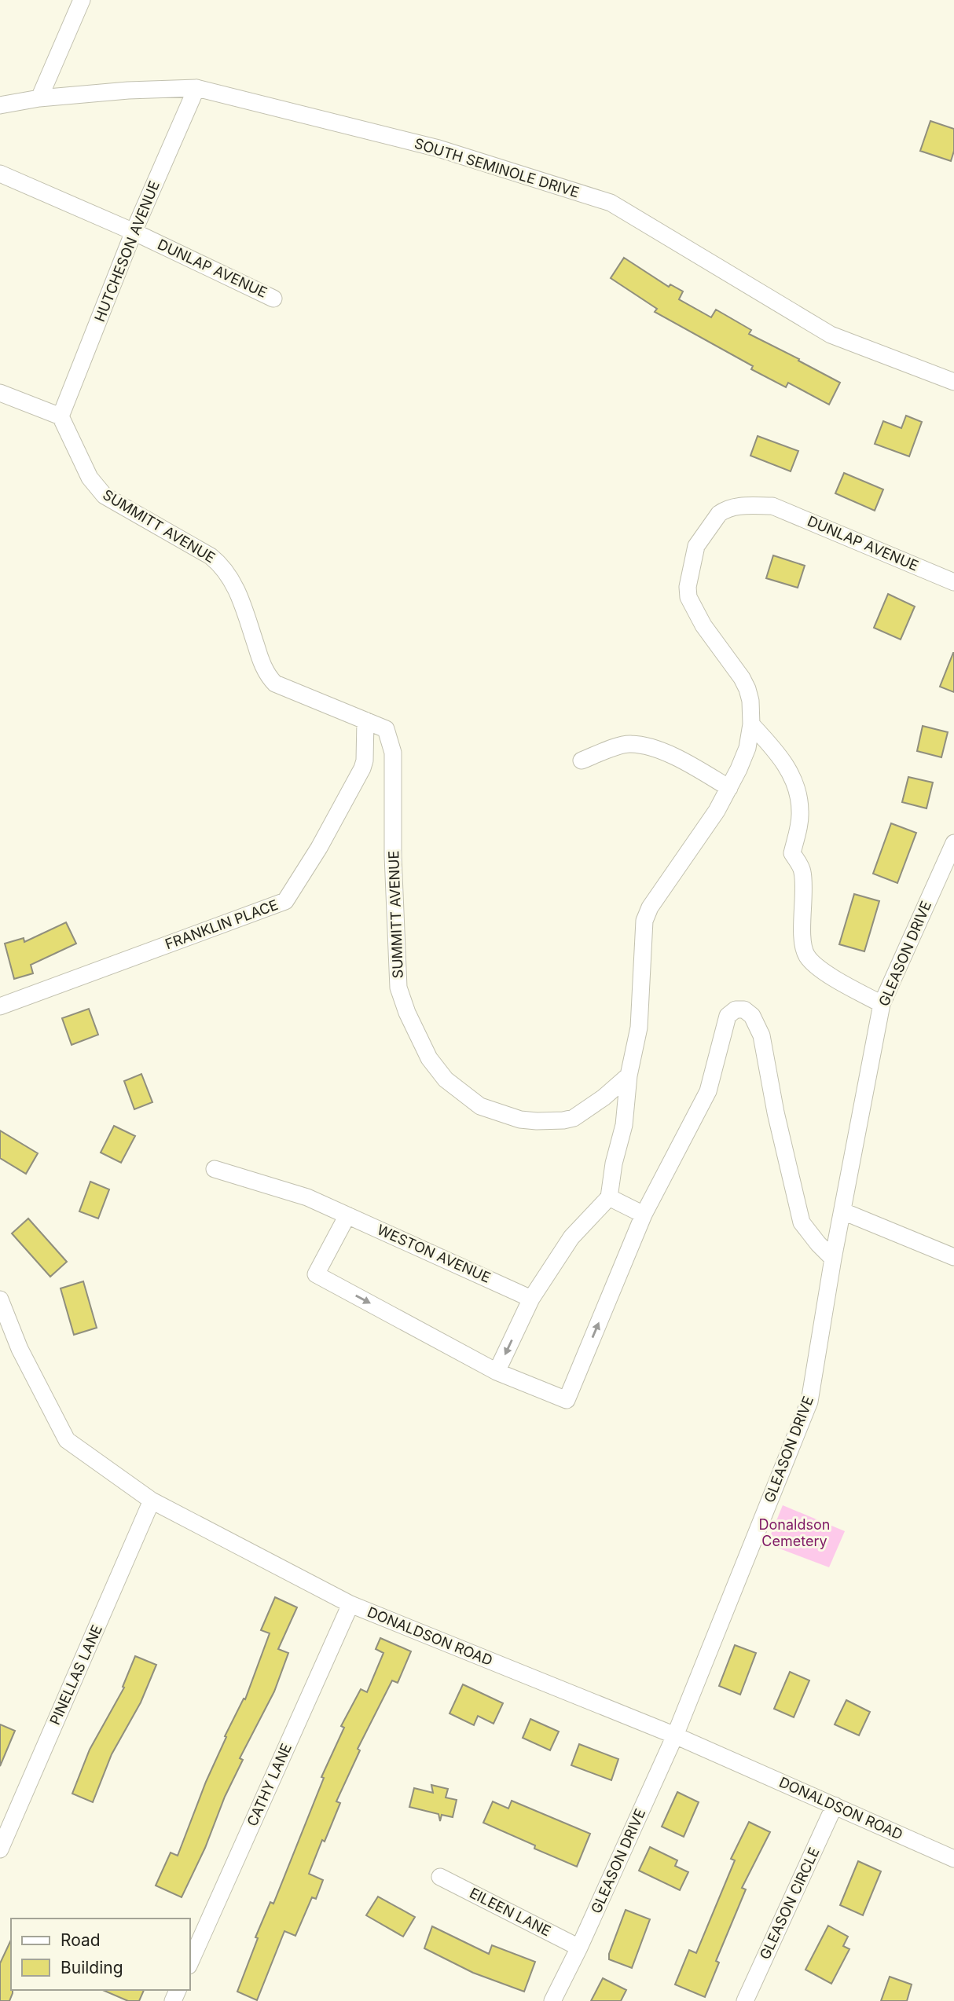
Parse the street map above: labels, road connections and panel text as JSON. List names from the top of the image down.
{
  "streets": {
    "street": [
      "SOUTH SEMINOLE DRIVE",
      "HUTCHESON AVENUE",
      "DUNLAP AVENUE",
      "SUMMITT AVENUE",
      "FRANKLIN PLACE",
      "GLEASON DRIVE",
      "WESTON AVENUE",
      "DONALDSON ROAD",
      "PINELLAS LANE",
      "CATHY LANE",
      "GLEASON CIRCLE",
      "EILEEN LANE"
    ]
  },
  "crossings": [
    ["SOUTH SEMINOLE DRIVE", "HUTCHESON AVENUE"],
    ["HUTCHESON AVENUE", "DUNLAP AVENUE"],
    ["HUTCHESON AVENUE", "SUMMITT AVENUE"],
    ["SUMMITT AVENUE", "FRANKLIN PLACE"],
    ["GLEASON DRIVE", "DONALDSON ROAD"],
    ["GLEASON DRIVE", "EILEEN LANE"],
    ["DONALDSON ROAD", "PINELLAS LANE"],
    ["DONALDSON ROAD", "CATHY LANE"],
    ["DONALDSON ROAD", "GLEASON CIRCLE"]
  ],
  "parks": ["Donaldson Cemetery"],
  "legend": ["Road", "Building"]
}
